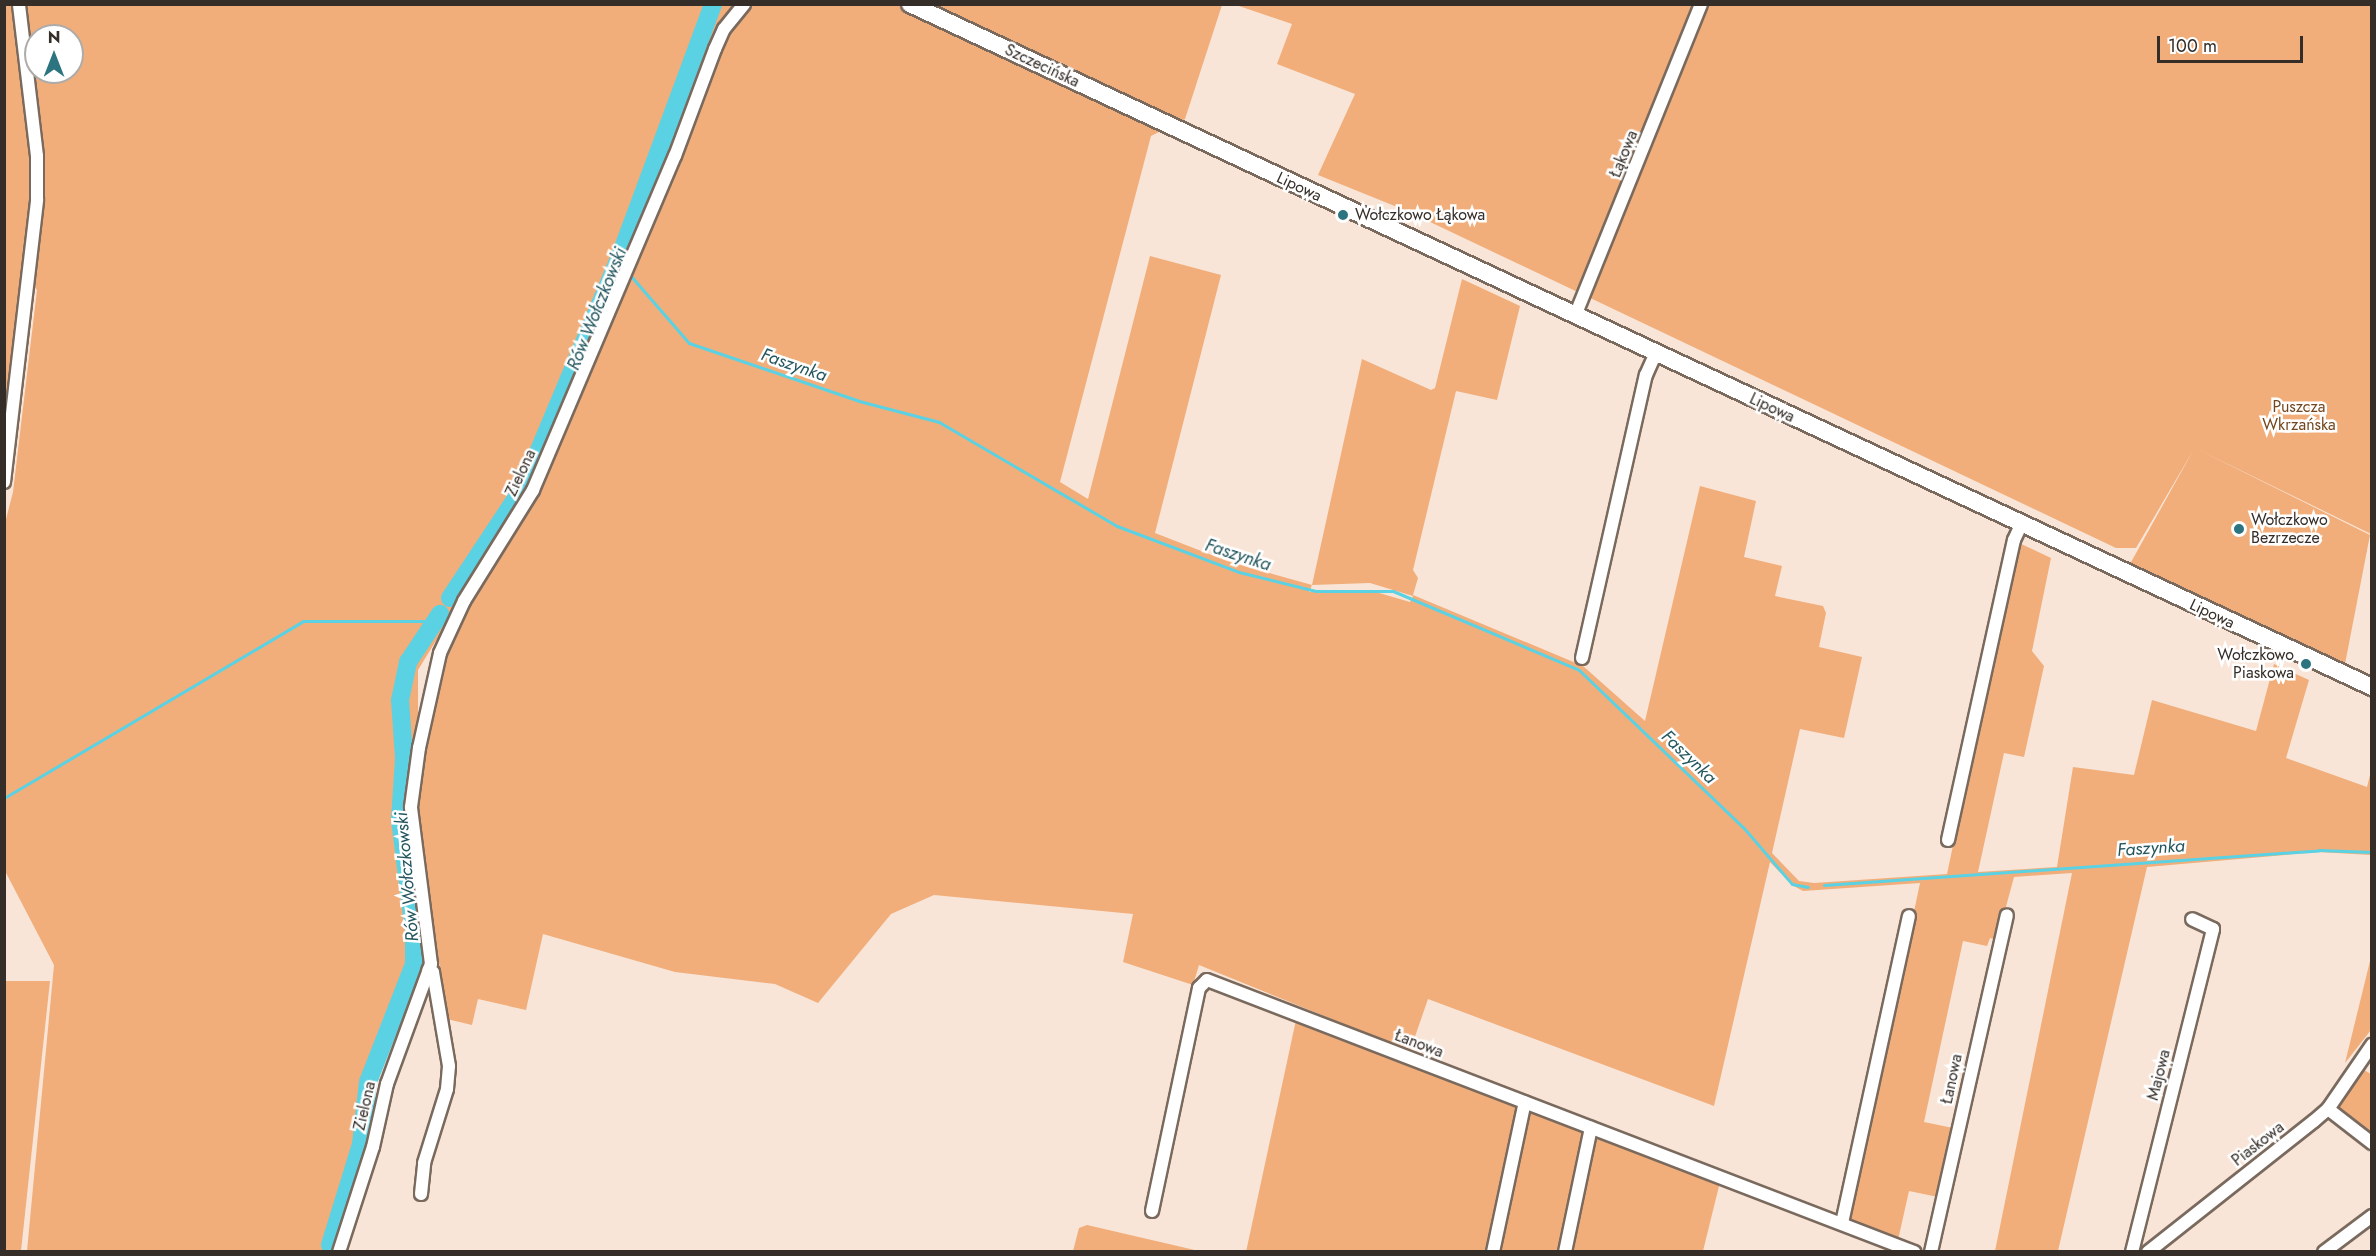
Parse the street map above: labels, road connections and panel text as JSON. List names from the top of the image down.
{
  "streets": {
    "street": [
      "Szczecińska",
      "Łąkowa",
      "Lipowa",
      "Zielona",
      "Łanowa",
      "Majowa",
      "Piaskowa"
    ]
  },
  "crossings": [
    ["Szczecińska", "Lipowa"],
    ["Łąkowa", "Lipowa"]
  ],
  "water": ["Rów Wołczkowski", "Faszynka"],
  "parks": ["Puszcza Wkrzańska"],
  "places": ["Wołczkowo Łąkowa", "Wołczkowo Bezrzecze", "Wołczkowo Piaskowa"],
  "scale_bar": "100 m",
  "north": "top"
}
